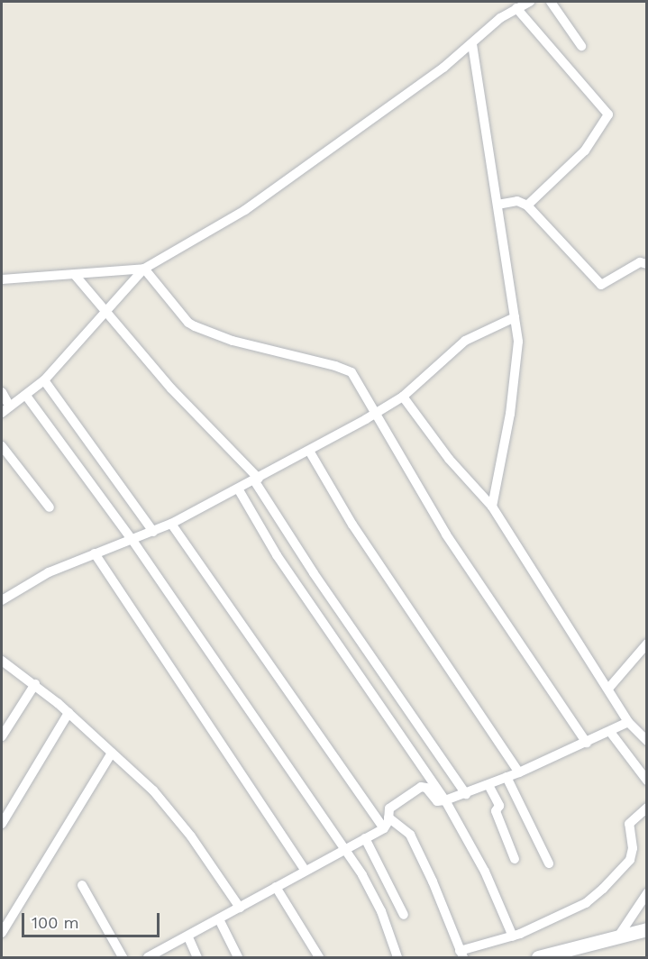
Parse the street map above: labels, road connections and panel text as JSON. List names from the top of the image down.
{
  "scale_bar": "100 m"
}
